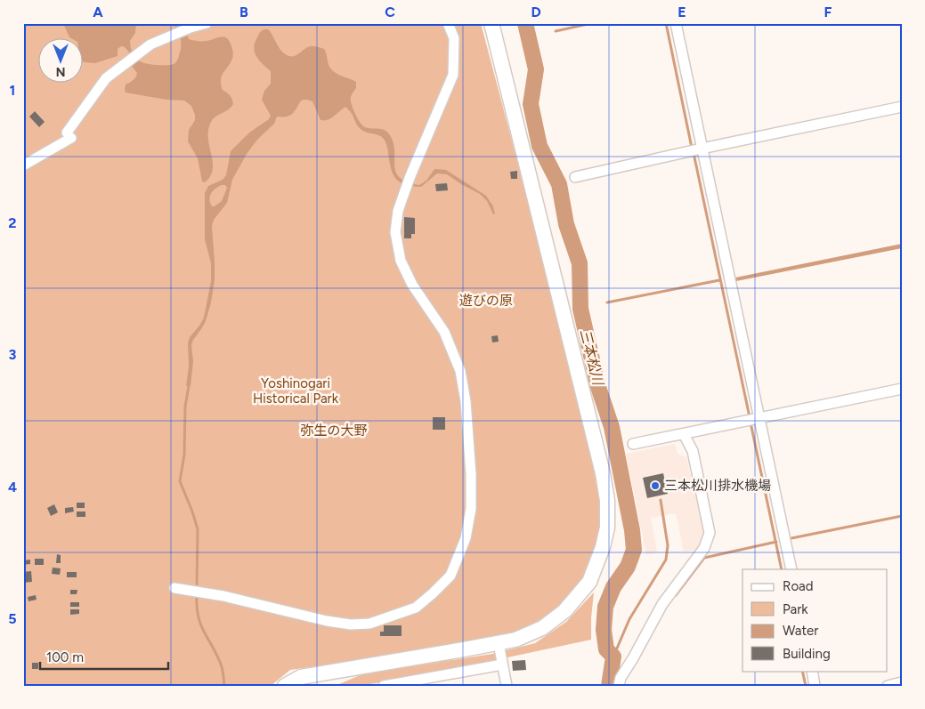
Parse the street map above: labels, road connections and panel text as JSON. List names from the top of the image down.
{
  "water": ["三本松川"],
  "parks": ["遊びの原", "Yoshinogari Historical Park", "弥生の大野"],
  "places": ["三本松川排水機場"],
  "legend": [
    "Road",
    "Park",
    "Water",
    "Building"
  ],
  "scale_bar": "100 m",
  "north": "bottom",
  "grid": {
    "columns": [
      "A",
      "B",
      "C",
      "D",
      "E",
      "F"
    ],
    "rows": [
      "1",
      "2",
      "3",
      "4",
      "5"
    ]
  }
}
